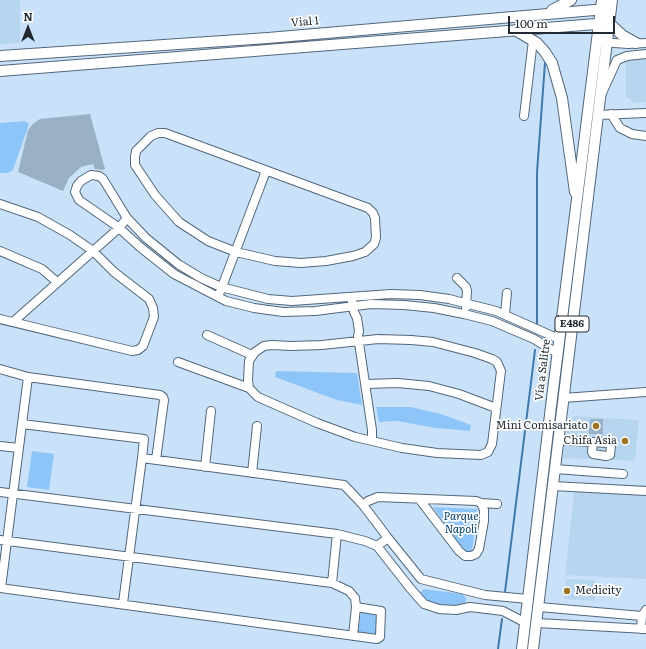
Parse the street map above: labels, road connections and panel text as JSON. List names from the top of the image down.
{
  "streets": {
    "main road": ["Vial 1", "E486", "Vía a Salitre"]
  },
  "crossings": [
    ["Vial 1", "Vía a Salitre"]
  ],
  "parks": ["Parque Napoli"],
  "places": ["Mini Comisariato", "Chifa Asia", "Medicity"],
  "scale_bar": "100 m",
  "north": "top"
}
